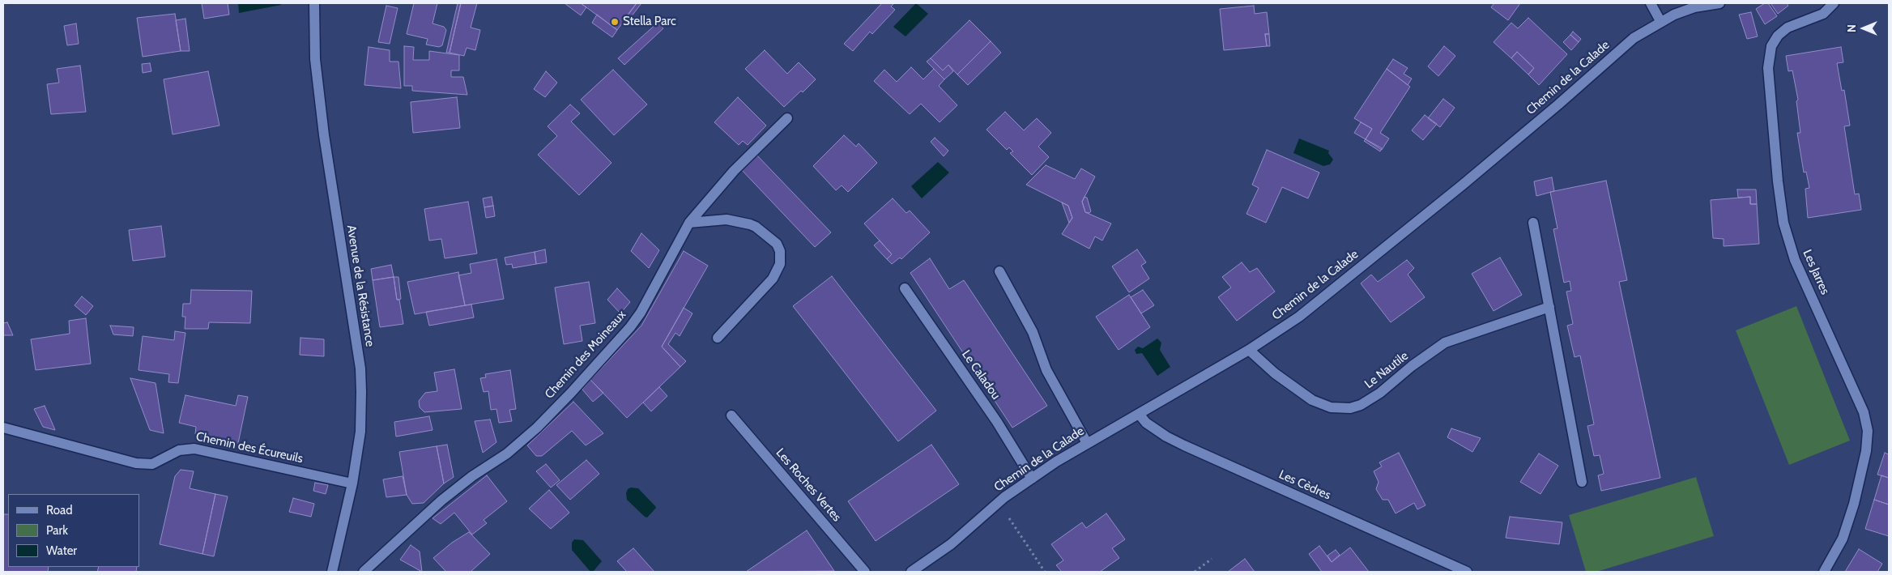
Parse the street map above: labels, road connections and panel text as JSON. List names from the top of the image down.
{
  "streets": {
    "street": [
      "Chemin de la Calade",
      "Les Jarres",
      "Avenue de la Résistance",
      "Chemin des Moineaux",
      "Le Nautile",
      "Le Caladou",
      "Chemin des Écureuils",
      "Les Roches Vertes",
      "Les Cèdres"
    ]
  },
  "crossings": [
    ["Chemin de la Calade", "Le Nautile"],
    ["Chemin de la Calade", "Le Caladou"],
    ["Chemin de la Calade", "Les Cèdres"],
    ["Avenue de la Résistance", "Chemin des Écureuils"]
  ],
  "places": ["Stella Parc"],
  "legend": ["Road", "Park", "Water"],
  "north": "left"
}
